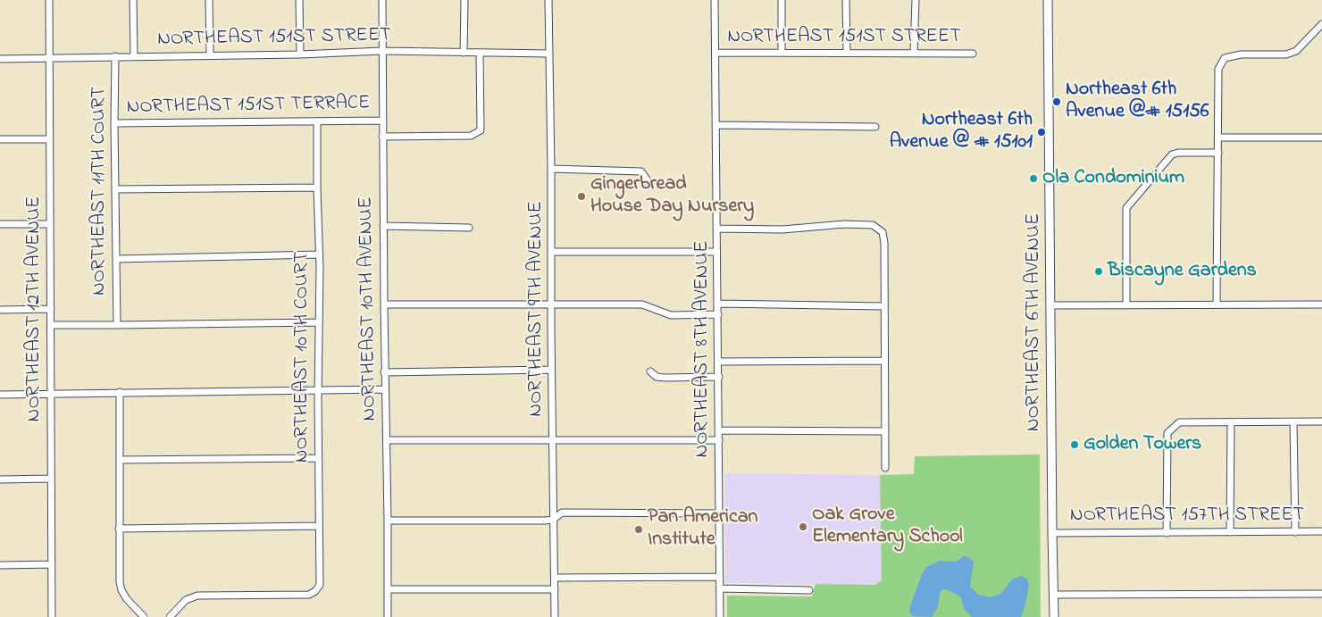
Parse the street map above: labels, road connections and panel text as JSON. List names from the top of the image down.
{
  "streets": {
    "main road": ["NORTHEAST 6TH AVENUE"],
    "street": [
      "NORTHEAST 151ST STREET",
      "NORTHEAST 151ST TERRACE",
      "NORTHEAST 11TH COURT",
      "NORTHEAST 12TH AVENUE",
      "NORTHEAST 10TH AVENUE",
      "NORTHEAST 9TH AVENUE",
      "NORTHEAST 8TH AVENUE",
      "NORTHEAST 10TH COURT",
      "NORTHEAST 157TH STREET"
    ]
  },
  "crossings": [
    ["NORTHEAST 151ST STREET", "NORTHEAST 11TH COURT"],
    ["NORTHEAST 151ST STREET", "NORTHEAST 12TH AVENUE"],
    ["NORTHEAST 151ST STREET", "NORTHEAST 10TH AVENUE"],
    ["NORTHEAST 151ST STREET", "NORTHEAST 9TH AVENUE"],
    ["NORTHEAST 151ST STREET", "NORTHEAST 8TH AVENUE"],
    ["NORTHEAST 151ST TERRACE", "NORTHEAST 11TH COURT"],
    ["NORTHEAST 151ST TERRACE", "NORTHEAST 10TH AVENUE"],
    ["NORTHEAST 151ST TERRACE", "NORTHEAST 10TH COURT"],
    ["NORTHEAST 6TH AVENUE", "NORTHEAST 157TH STREET"]
  ],
  "places": [
    "Northeast 6th Avenue @# 15156",
    "Northeast 6th Avenue @ # 15101",
    "Ola Condominium",
    "Gingerbread House Day Nursery",
    "Biscayne Gardens",
    "Golden Towers",
    "Oak Grove Elementary School",
    "Pan American Institute"
  ]
}
